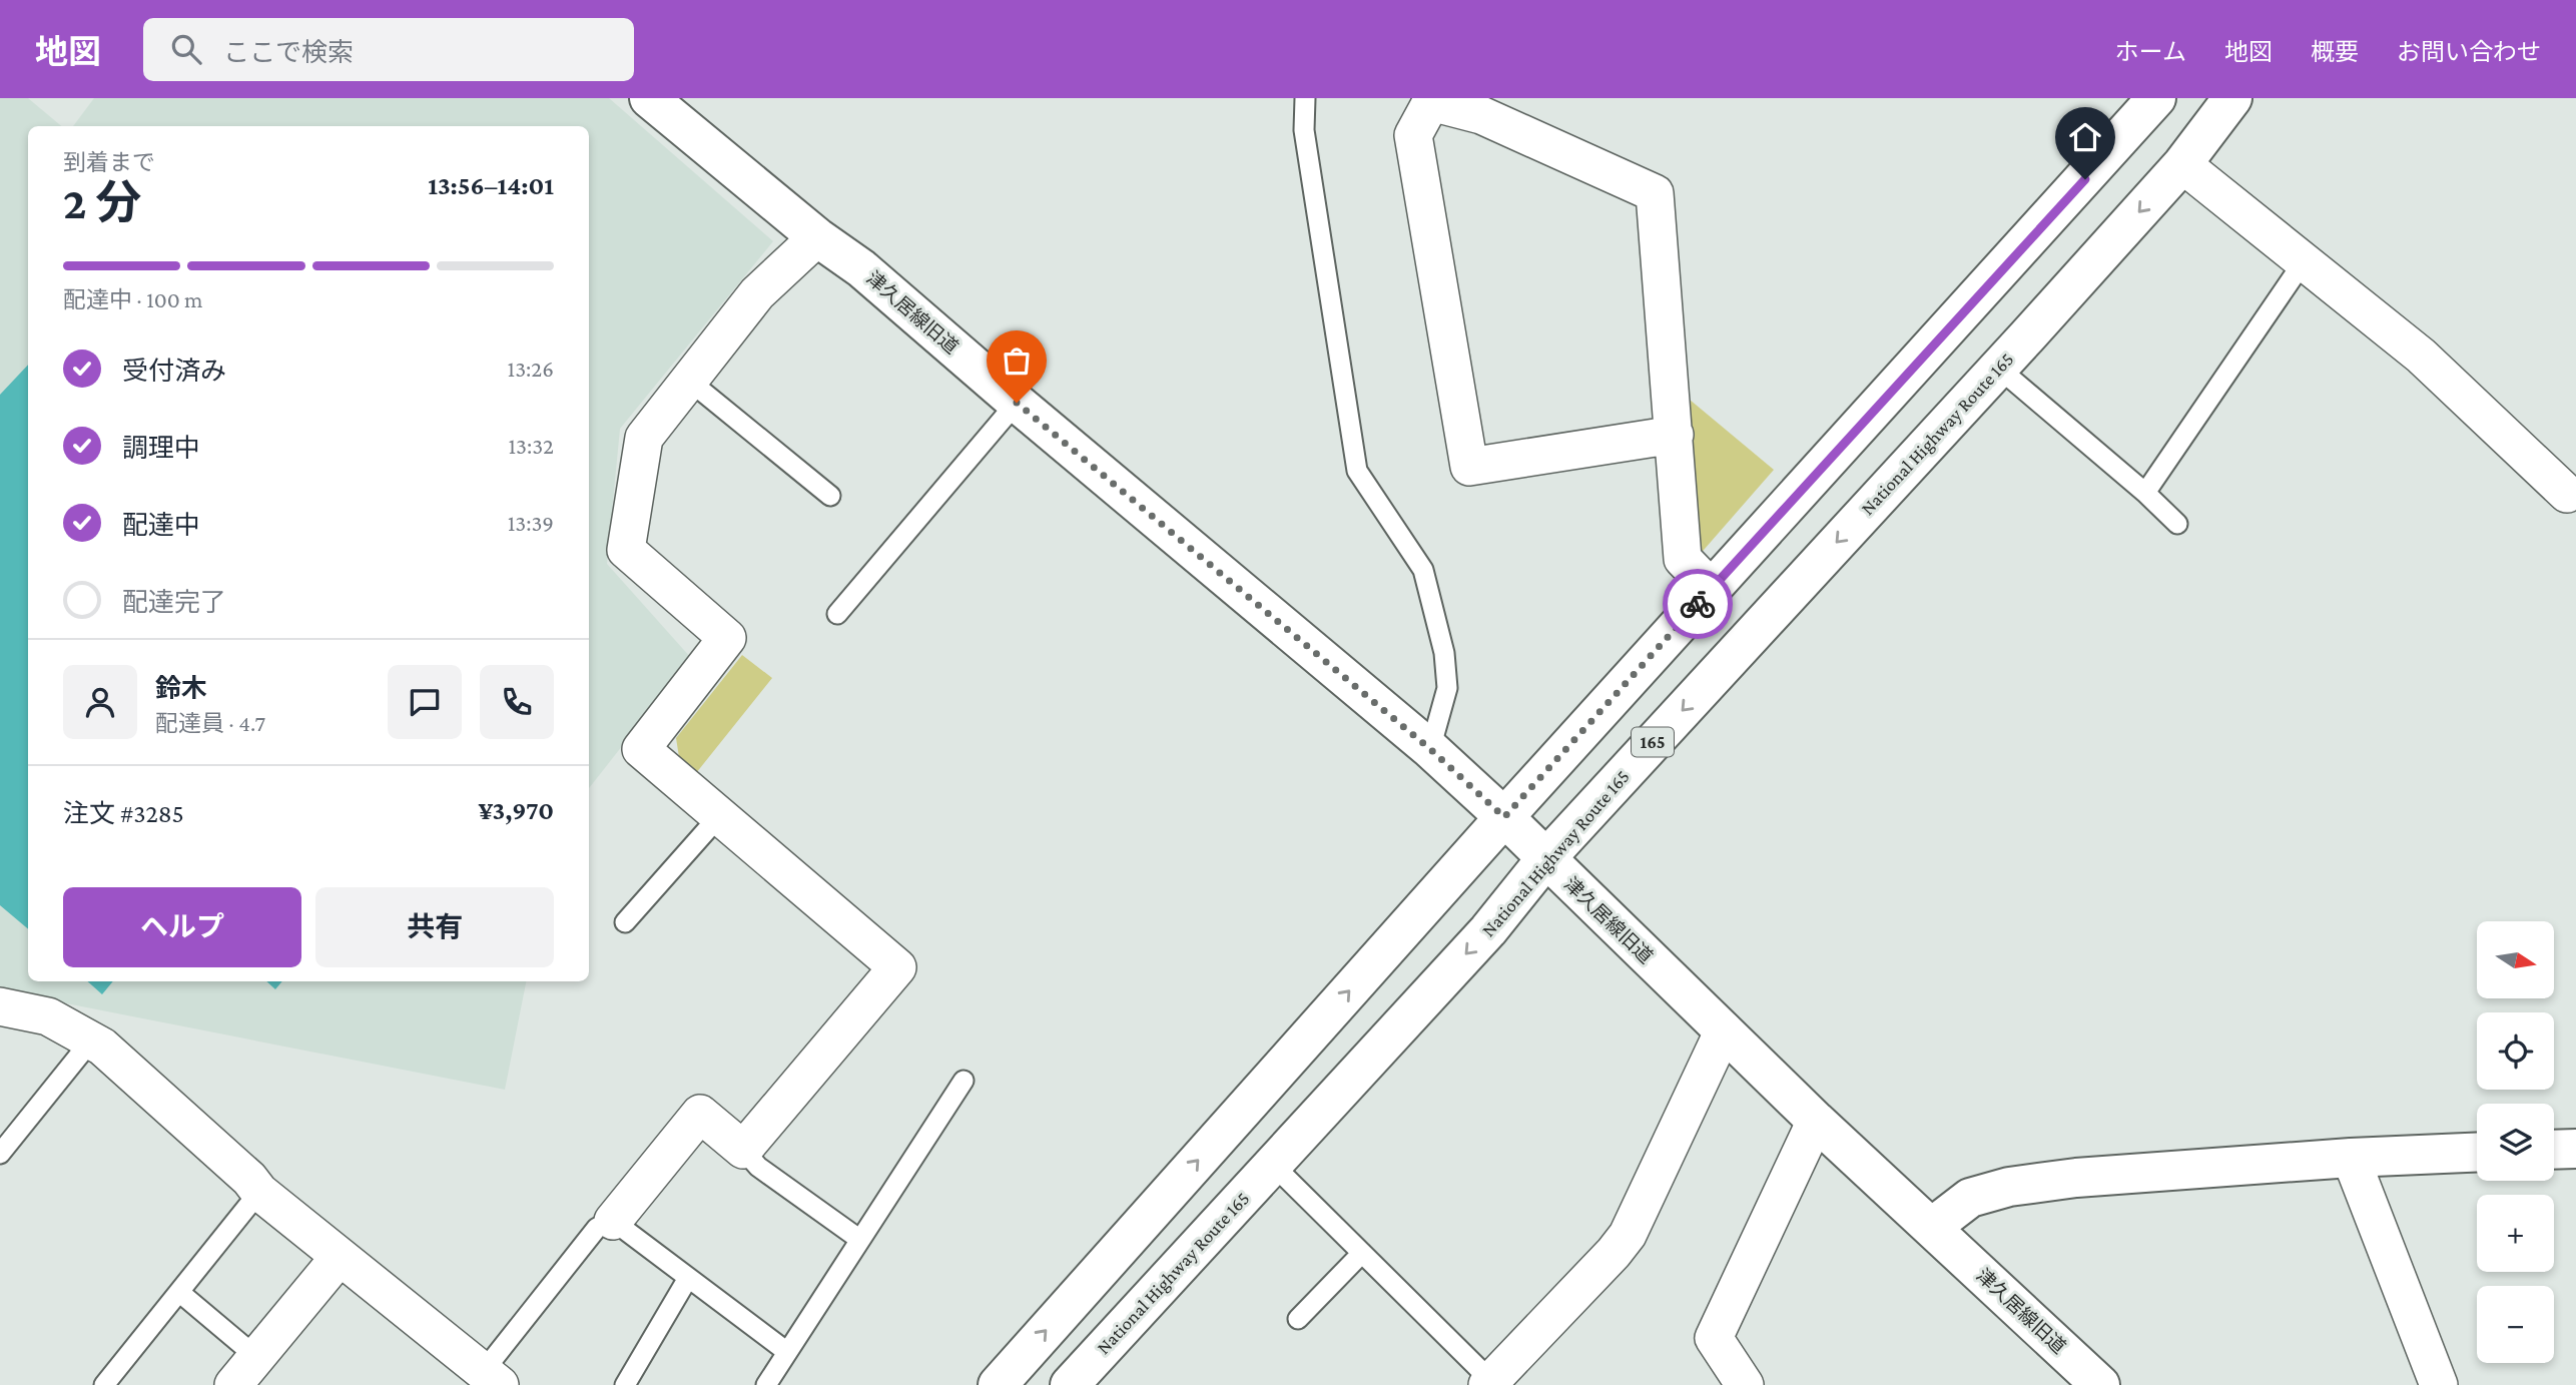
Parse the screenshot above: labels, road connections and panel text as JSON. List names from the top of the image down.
{
  "streets": {
    "main road": ["津久居線旧道", "National Highway Route 165", "165"]
  },
  "crossings": [
    ["津久居線旧道", "National Highway Route 165"]
  ],
  "north": "right",
  "page": {
    "header": "地図",
    "search": "ここで検索",
    "nav": [
      "ホーム",
      "地図",
      "概要",
      "お問い合わせ"
    ],
    "heading": ["2 分", "到着まで", "13:56–14:01"],
    "panel": [
      "鈴木",
      "配達員 · 4.7",
      "注文 #3285",
      "¥3,970"
    ],
    "bar": "配達中 · 100 m",
    "list": [
      ["受付済み", "13:26"],
      ["調理中", "13:32"],
      ["配達中", "13:39"],
      "配達完了"
    ],
    "buttons": ["ヘルプ", "共有"],
    "map_buttons": ["+", "−"]
  }
}
